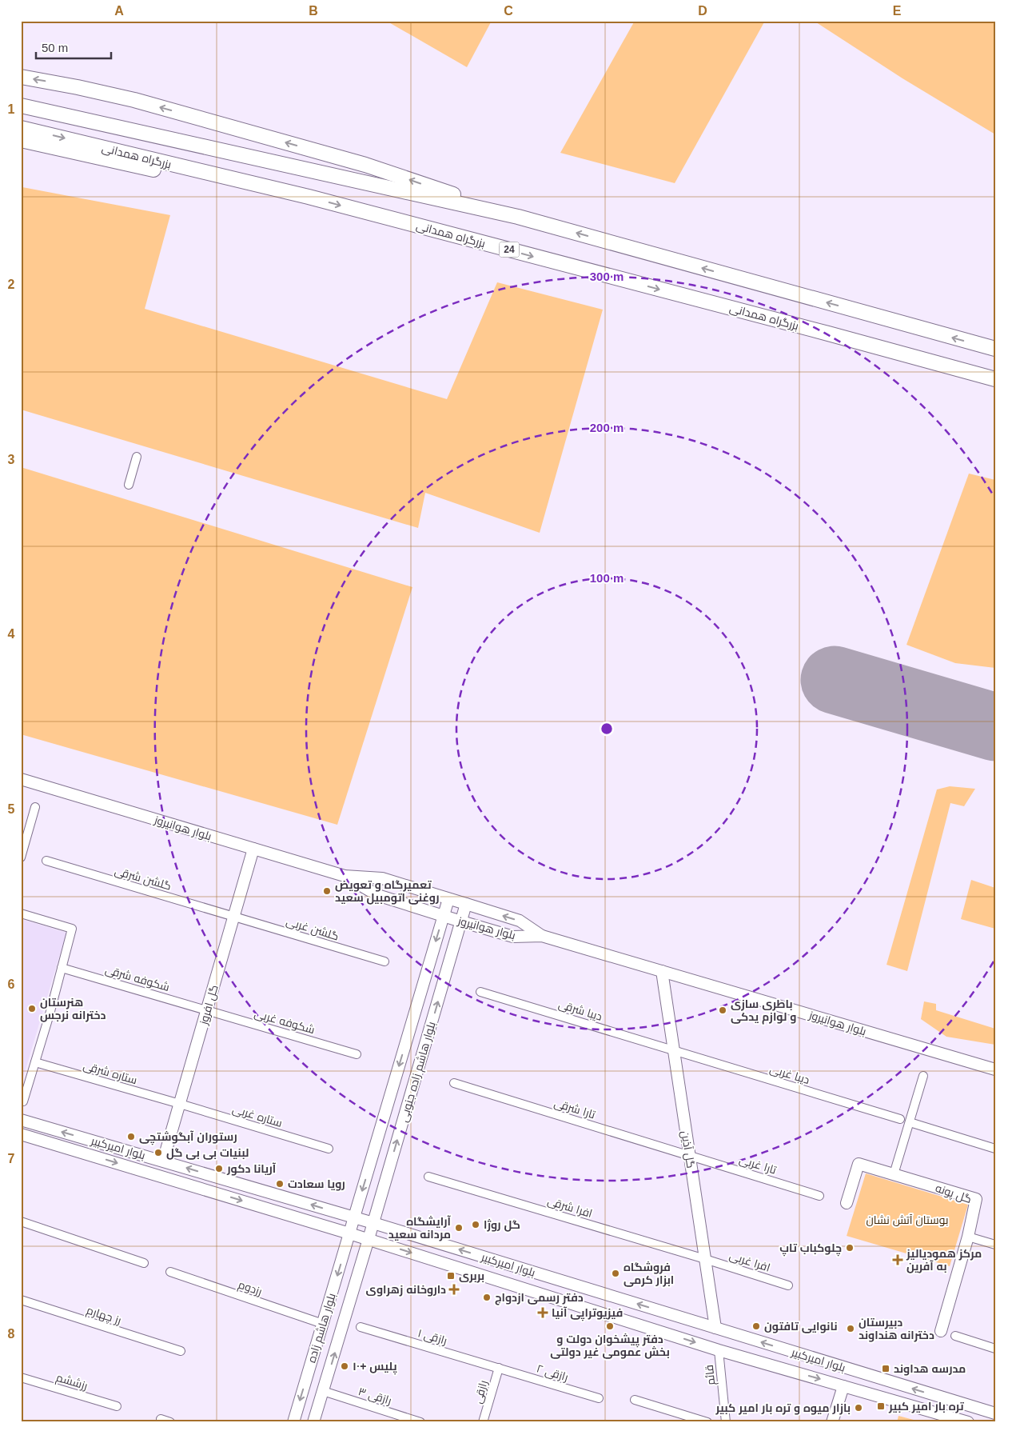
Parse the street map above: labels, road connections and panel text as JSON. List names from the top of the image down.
{
  "streets": {
    "highway": ["بزرگراه همدانی", "24"],
    "main road": [
      "بلوار هوانیروز",
      "گل افروز",
      "بلوار هاشم زاده جنوبی",
      "بلوار امیرکبیر",
      "گل آذین",
      "گل پونه",
      "بلوار هاشم زاده"
    ],
    "street": [
      "گلشن شرقی",
      "گلشن غربی",
      "شکوفه شرقی",
      "دیبا شرقی",
      "شکوفه غربی",
      "ستاره شرقی",
      "دیبا غربی",
      "تارا شرقی",
      "ستاره غربی",
      "تارا غربی",
      "افرا شرقی",
      "افرا غربی",
      "رزدوم",
      "رز چهارم",
      "رازقی ۱",
      "رازقی ۲",
      "قائم",
      "رزششم",
      "رازقی",
      "رازقی ۳"
    ]
  },
  "crossings": [
    ["بلوار هوانیروز", "گل افروز"],
    ["بلوار هوانیروز", "بلوار هاشم زاده جنوبی"],
    ["بلوار هوانیروز", "گل آذین"],
    ["گلشن شرقی", "گلشن غربی"],
    ["گلشن شرقی", "گل افروز"],
    ["گلشن غربی", "گل افروز"],
    ["شکوفه شرقی", "گل افروز"],
    ["شکوفه شرقی", "شکوفه غربی"],
    ["گل افروز", "شکوفه غربی"],
    ["گل افروز", "ستاره شرقی"],
    ["گل افروز", "ستاره غربی"],
    ["گل افروز", "بلوار امیرکبیر"],
    ["دیبا شرقی", "دیبا غربی"],
    ["دیبا شرقی", "گل آذین"],
    ["بلوار هاشم زاده جنوبی", "بلوار امیرکبیر"],
    ["بلوار هاشم زاده جنوبی", "بلوار هاشم زاده"],
    ["ستاره شرقی", "ستاره غربی"],
    ["دیبا غربی", "گل آذین"],
    ["تارا شرقی", "گل آذین"],
    ["تارا شرقی", "تارا غربی"],
    ["بلوار امیرکبیر", "گل آذین"],
    ["بلوار امیرکبیر", "بلوار هاشم زاده"],
    ["بلوار امیرکبیر", "قائم"],
    ["گل آذین", "تارا غربی"],
    ["گل آذین", "افرا شرقی"],
    ["گل آذین", "افرا غربی"],
    ["افرا شرقی", "افرا غربی"],
    ["رزدوم", "بلوار هاشم زاده"],
    ["بلوار هاشم زاده", "رازقی ۳"],
    ["رازقی ۱", "رازقی ۲"],
    ["رازقی ۱", "رازقی"],
    ["رازقی ۲", "رازقی"]
  ],
  "parks": ["بوستان آتش نشان"],
  "places": {
    "other": [
      "تعمیرگاه و تعویض روغنی اتومبیل سعید",
      "هنرستان دخترانه نرجس",
      "باطری سازی و لوازم یدکی",
      "رستوران آبگوشتچی",
      "لبنیات بی بی گل",
      "آریانا دکور",
      "رویا سعادت",
      "گل روژا",
      "آرایشگاه مردانه سعید",
      "چلوکباب تاپ",
      "فروشگاه ابزار کرمی",
      "دفتر رسمی ازدواج",
      "دفتر پیشخوان دولت و بخش عمومی غیر دولتی",
      "نانوایی تافتون",
      "دبیرستان دخترانه هنداوند",
      "پلیس +۱۰",
      "بازار میوه و تره بار امیر کبیر"
    ],
    "health": ["مرکز همودیالیز به آفرین", "داروخانه زهراوی", "فیزیوتراپی آنیا"],
    "transit": ["بربری", "مدرسه هداوند", "تره بار امیر کبیر"]
  },
  "scale_bar": "50 m",
  "grid": {
    "columns": [
      "A",
      "B",
      "C",
      "D",
      "E"
    ],
    "rows": [
      "1",
      "2",
      "3",
      "4",
      "5",
      "6",
      "7",
      "8"
    ]
  },
  "rings": ["300 m", "200 m", "100 m"]
}
